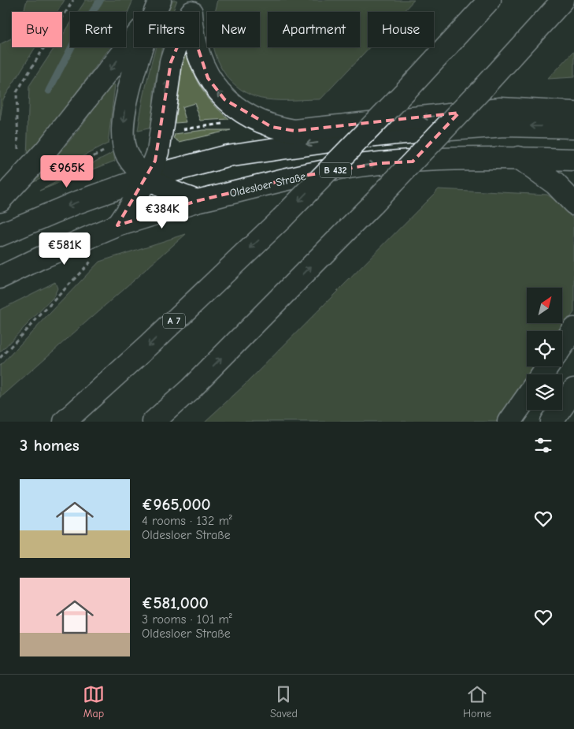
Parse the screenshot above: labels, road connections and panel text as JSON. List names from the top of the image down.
{
  "streets": {
    "main road": ["B 432", "Oldesloer Straße", "A 7"]
  },
  "north": "top right",
  "page": {
    "chip": [
      "Buy",
      "Rent",
      "Filters",
      "New",
      "Apartment",
      "House"
    ],
    "price": ["€965K", "€384K", "€581K"],
    "heading": "3 homes",
    "list": [
      {
        "name": "€965,000",
        "note": "4 rooms · 132 m² · Oldesloer Straße"
      },
      {
        "name": "€581,000",
        "note": "3 rooms · 101 m² · Oldesloer Straße"
      }
    ],
    "tabs": ["Map", "Saved", "Home"]
  }
}
